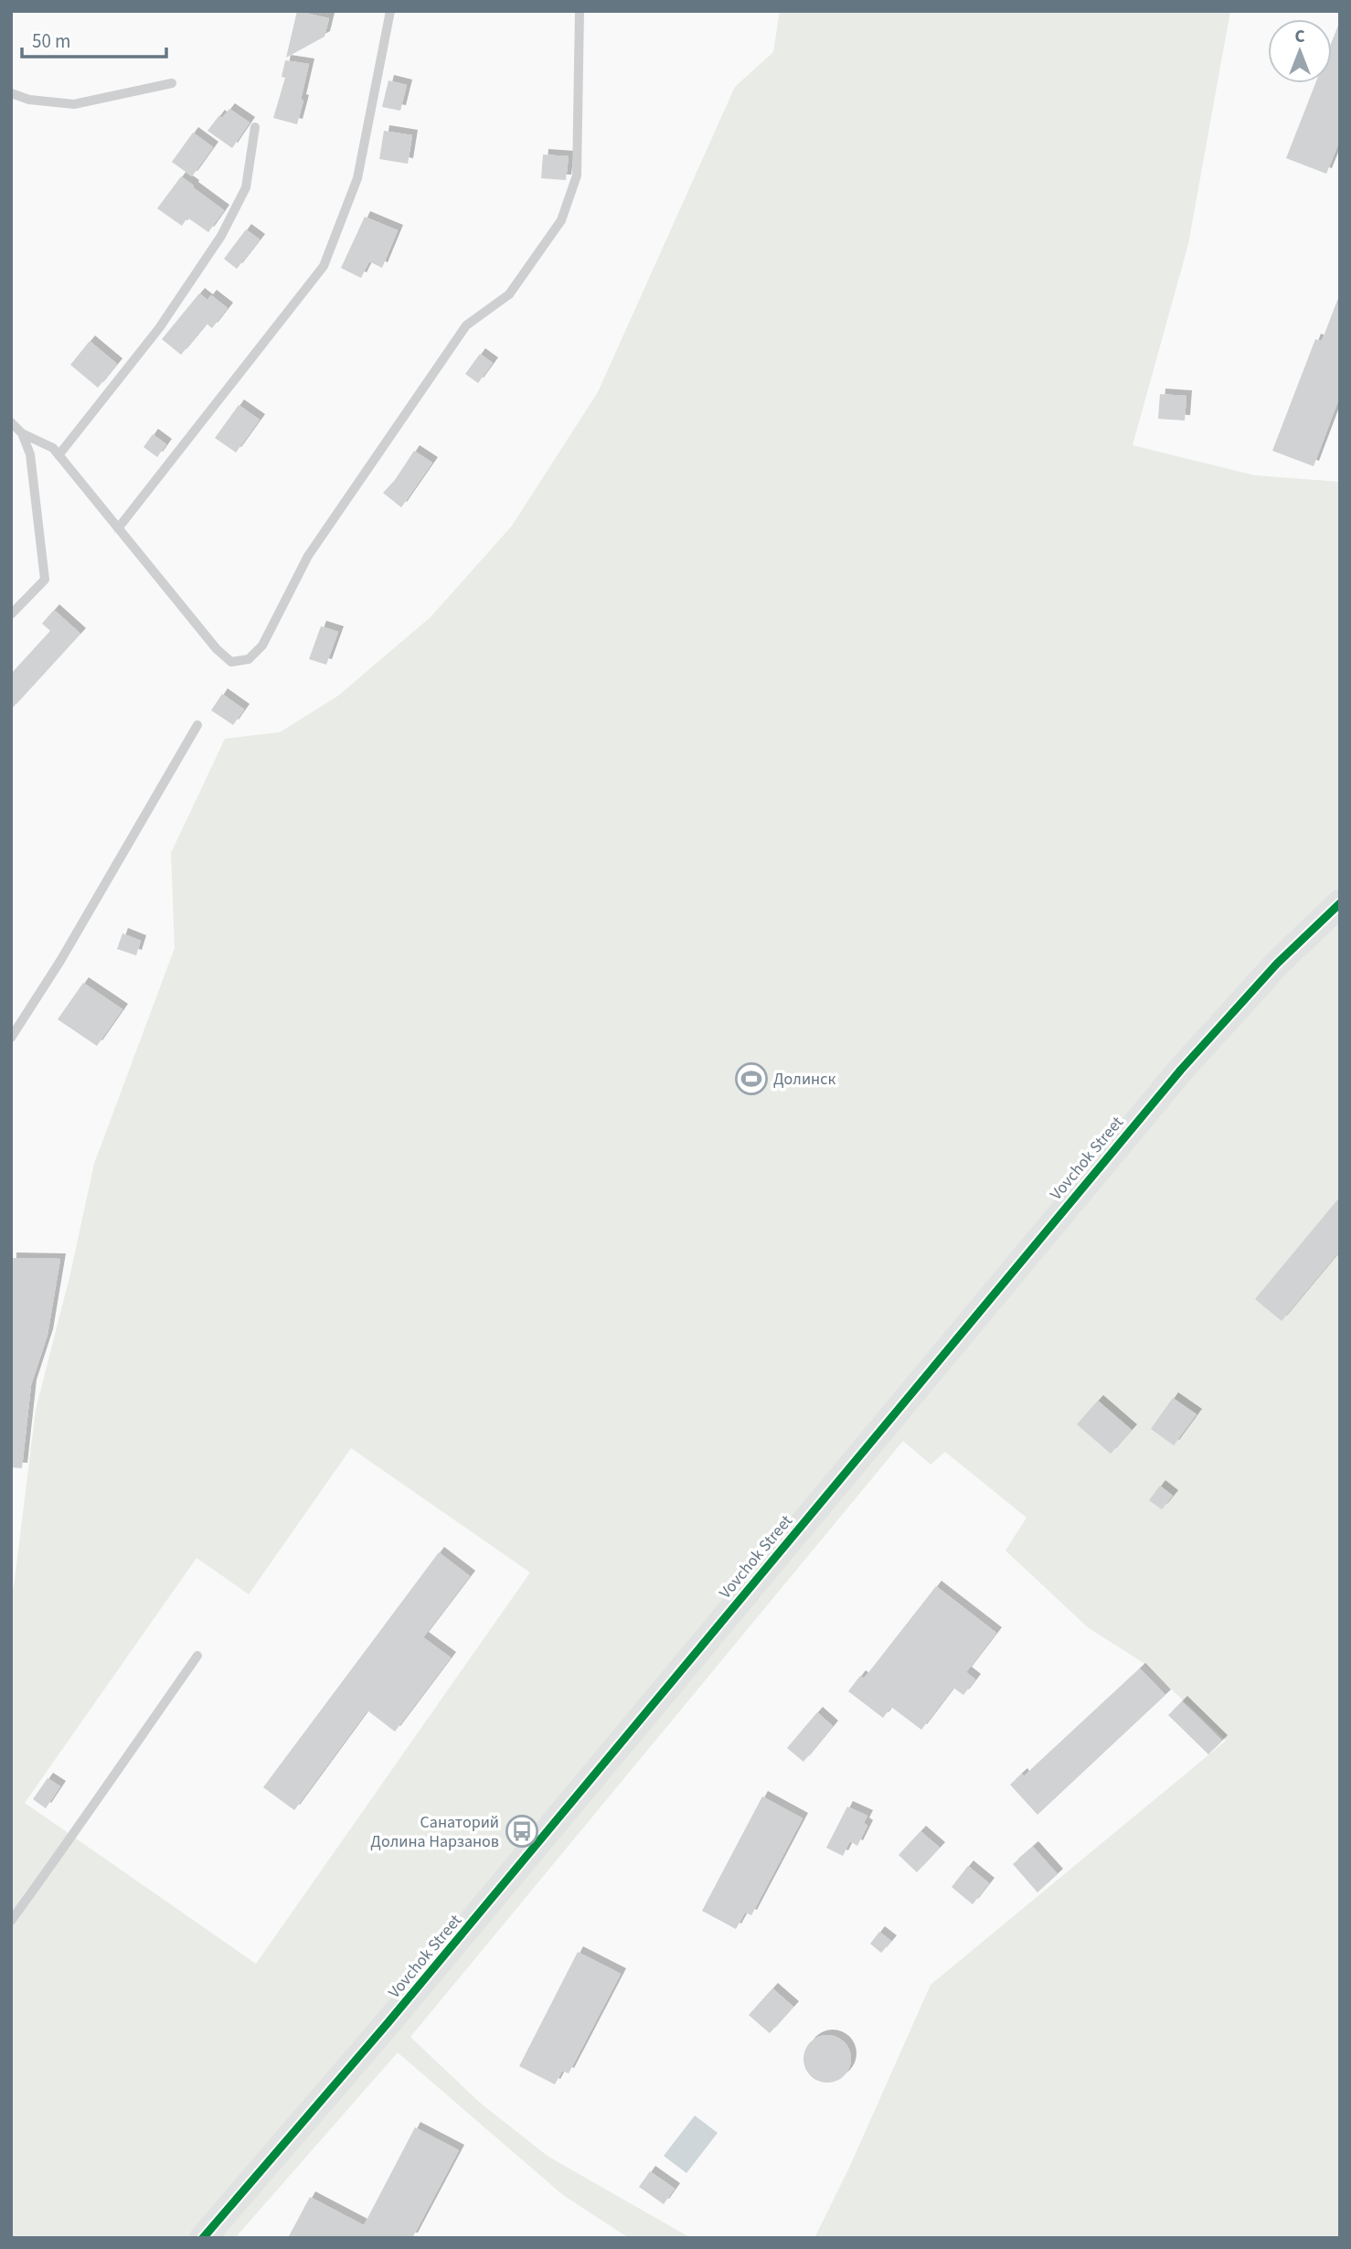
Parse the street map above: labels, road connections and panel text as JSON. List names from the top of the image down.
{
  "streets": {
    "street": ["Vovchok Street"]
  },
  "places": {
    "sports": ["Долинск"],
    "bus stop": ["Санаторий Долина Нарзанов"]
  },
  "scale_bar": "50 m",
  "north": "top"
}
